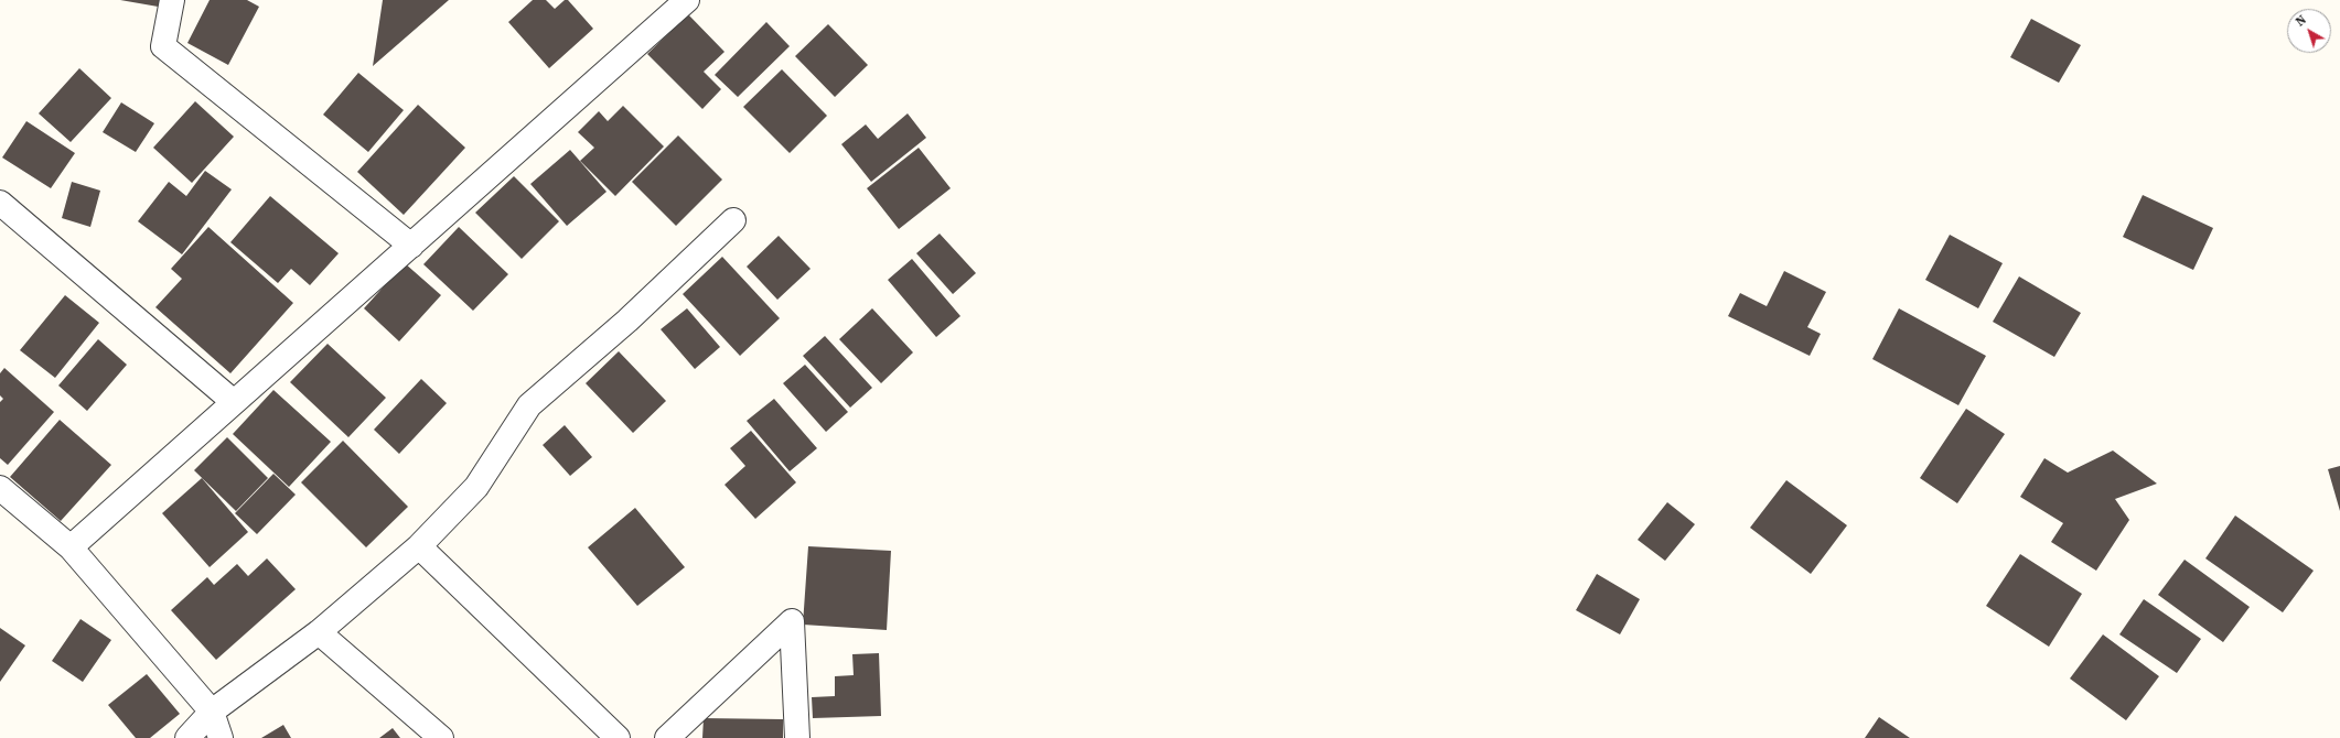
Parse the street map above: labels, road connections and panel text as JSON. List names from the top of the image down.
{
  "north": "top left"
}
